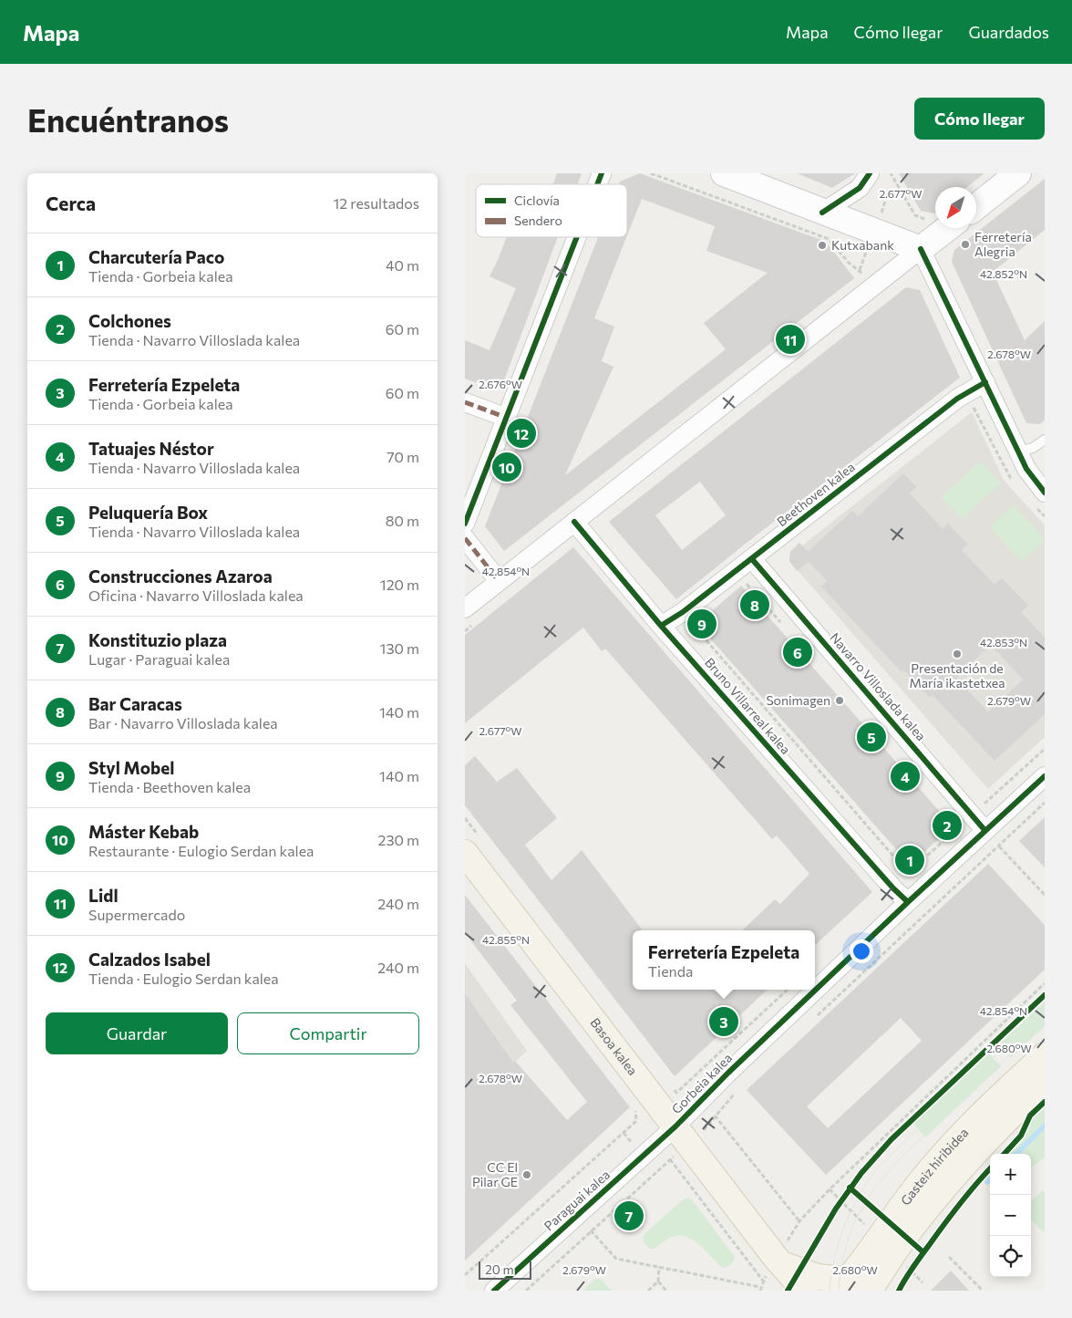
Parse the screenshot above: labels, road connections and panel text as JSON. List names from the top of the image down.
{
  "streets": {
    "main road": ["Basoa kalea", "Gasteiz hiribidea"],
    "street": [
      "Beethoven kalea",
      "Navarro Villoslada kalea",
      "Bruno Villarreal kalea",
      "Gorbeia kalea",
      "Paraguai kalea"
    ]
  },
  "crossings": [
    ["Beethoven kalea", "Navarro Villoslada kalea"],
    ["Beethoven kalea", "Bruno Villarreal kalea"],
    ["Navarro Villoslada kalea", "Gorbeia kalea"],
    ["Bruno Villarreal kalea", "Gorbeia kalea"],
    ["Basoa kalea", "Gorbeia kalea"],
    ["Basoa kalea", "Paraguai kalea"],
    ["Gorbeia kalea", "Paraguai kalea"]
  ],
  "places": [
    "Ferretería Alegria",
    "Kutxabank",
    "Presentación de María ikastetxea",
    "Sonimagen",
    "CC El Pilar GE"
  ],
  "legend": ["Ciclovía", "Sendero"],
  "scale_bar": "20 m",
  "north": "bottom left",
  "page": {
    "header": "Mapa",
    "nav": ["Mapa", "Cómo llegar", "Guardados"],
    "buttons": [
      "Cómo llegar",
      ["Guardar", "Compartir"]
    ],
    "title": "Encuéntranos",
    "heading": ["Cerca", "12 resultados"],
    "list": [
      {
        "mark": "1",
        "name": "Charcutería Paco",
        "note": "Tienda · Gorbeia kalea",
        "value": "40 m"
      },
      {
        "mark": "2",
        "name": "Colchones",
        "note": "Tienda · Navarro Villoslada kalea",
        "value": "60 m"
      },
      {
        "mark": "3",
        "name": "Ferretería Ezpeleta",
        "note": "Tienda · Gorbeia kalea",
        "value": "60 m"
      },
      {
        "mark": "4",
        "name": "Tatuajes Néstor",
        "note": "Tienda · Navarro Villoslada kalea",
        "value": "70 m"
      },
      {
        "mark": "5",
        "name": "Peluquería Box",
        "note": "Tienda · Navarro Villoslada kalea",
        "value": "80 m"
      },
      {
        "mark": "6",
        "name": "Construcciones Azaroa",
        "note": "Oficina · Navarro Villoslada kalea",
        "value": "120 m"
      },
      {
        "mark": "7",
        "name": "Konstituzio plaza",
        "note": "Lugar · Paraguai kalea",
        "value": "130 m"
      },
      {
        "mark": "8",
        "name": "Bar Caracas",
        "note": "Bar · Navarro Villoslada kalea",
        "value": "140 m"
      },
      {
        "mark": "9",
        "name": "Styl Mobel",
        "note": "Tienda · Beethoven kalea",
        "value": "140 m"
      },
      {
        "mark": "10",
        "name": "Máster Kebab",
        "note": "Restaurante · Eulogio Serdan kalea",
        "value": "230 m"
      },
      {
        "mark": "11",
        "name": "Lidl",
        "note": "Supermercado",
        "value": "240 m"
      },
      {
        "mark": "12",
        "name": "Calzados Isabel",
        "note": "Tienda · Eulogio Serdan kalea",
        "value": "240 m"
      }
    ],
    "pins": [
      "11",
      "12",
      "10",
      "8",
      "9",
      "6",
      "5",
      "4",
      "2",
      "1",
      "3",
      "7"
    ],
    "popup": ["Ferretería Ezpeleta", "Tienda"],
    "map_buttons": ["+", "−"],
    "scale": "20 m"
  },
  "coordinates": [
    "2.677°W",
    "42.852°N",
    "2.678°W",
    "2.676°W",
    "42.854°N",
    "42.853°N",
    "2.679°W",
    "42.855°N",
    "2.680°W"
  ]
}
